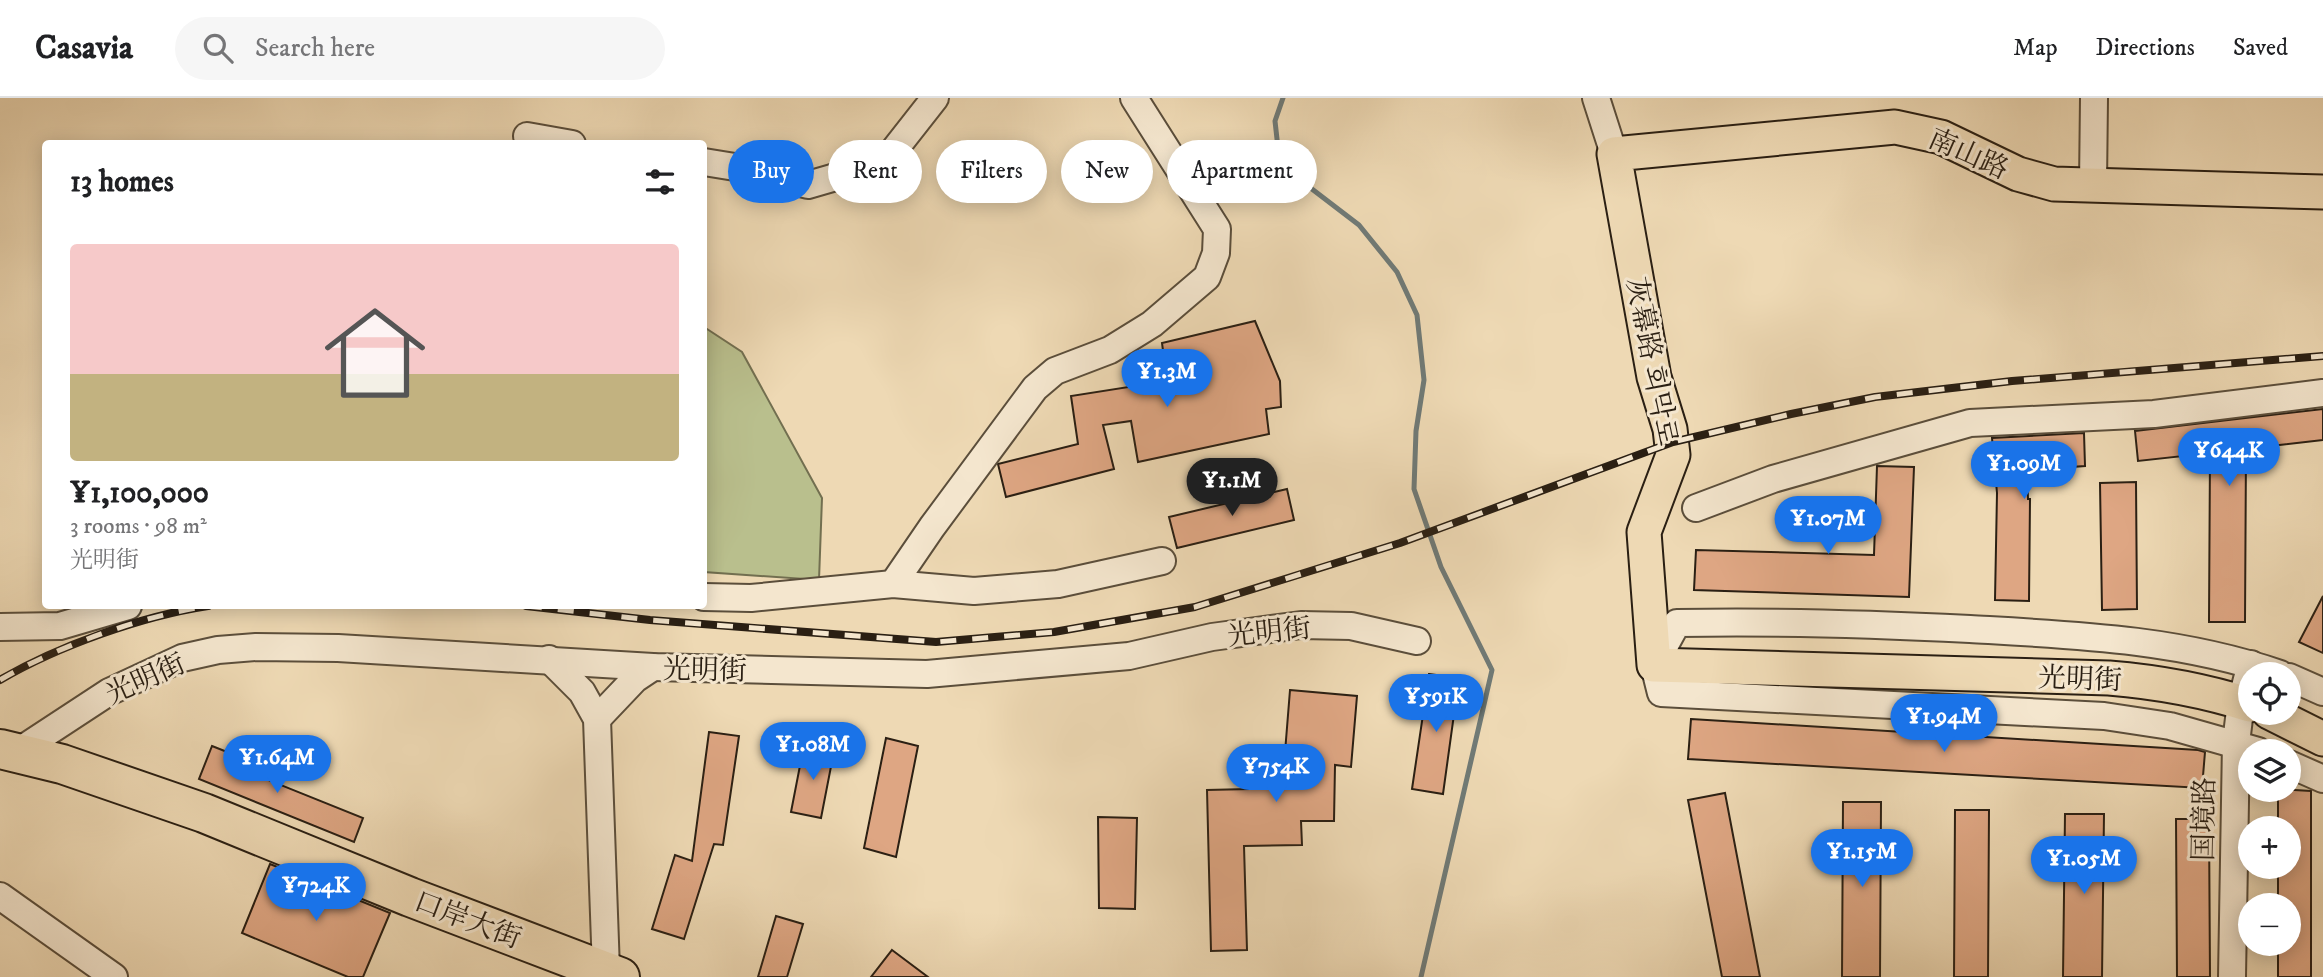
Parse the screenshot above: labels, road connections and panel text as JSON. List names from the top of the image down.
{
  "streets": {
    "highway": ["口岸大街"],
    "main road": ["南山路", "灰幕路 회막로", "光明街"],
    "street": ["国境路"]
  },
  "crossings": [
    ["南山路", "灰幕路 회막로"],
    ["灰幕路 회막로", "光明街"],
    ["光明街", "口岸大街"]
  ],
  "page": {
    "header": "Casavia",
    "search": "Search here",
    "nav": ["Map", "Directions", "Saved"],
    "chip": [
      "Buy",
      "Rent",
      "Filters",
      "New",
      "Apartment"
    ],
    "heading": "13 homes",
    "list": [
      {
        "name": "¥1,100,000",
        "note": "3 rooms · 98 m² · 光明街"
      }
    ],
    "price": [
      "¥1.3M",
      "¥644K",
      "¥1.09M",
      "¥1.1M",
      "¥1.07M",
      "¥591K",
      "¥1.94M",
      "¥1.08M",
      "¥1.64M",
      "¥754K",
      "¥1.15M",
      "¥1.05M",
      "¥724K"
    ],
    "map_buttons": ["+", "−"]
  }
}
